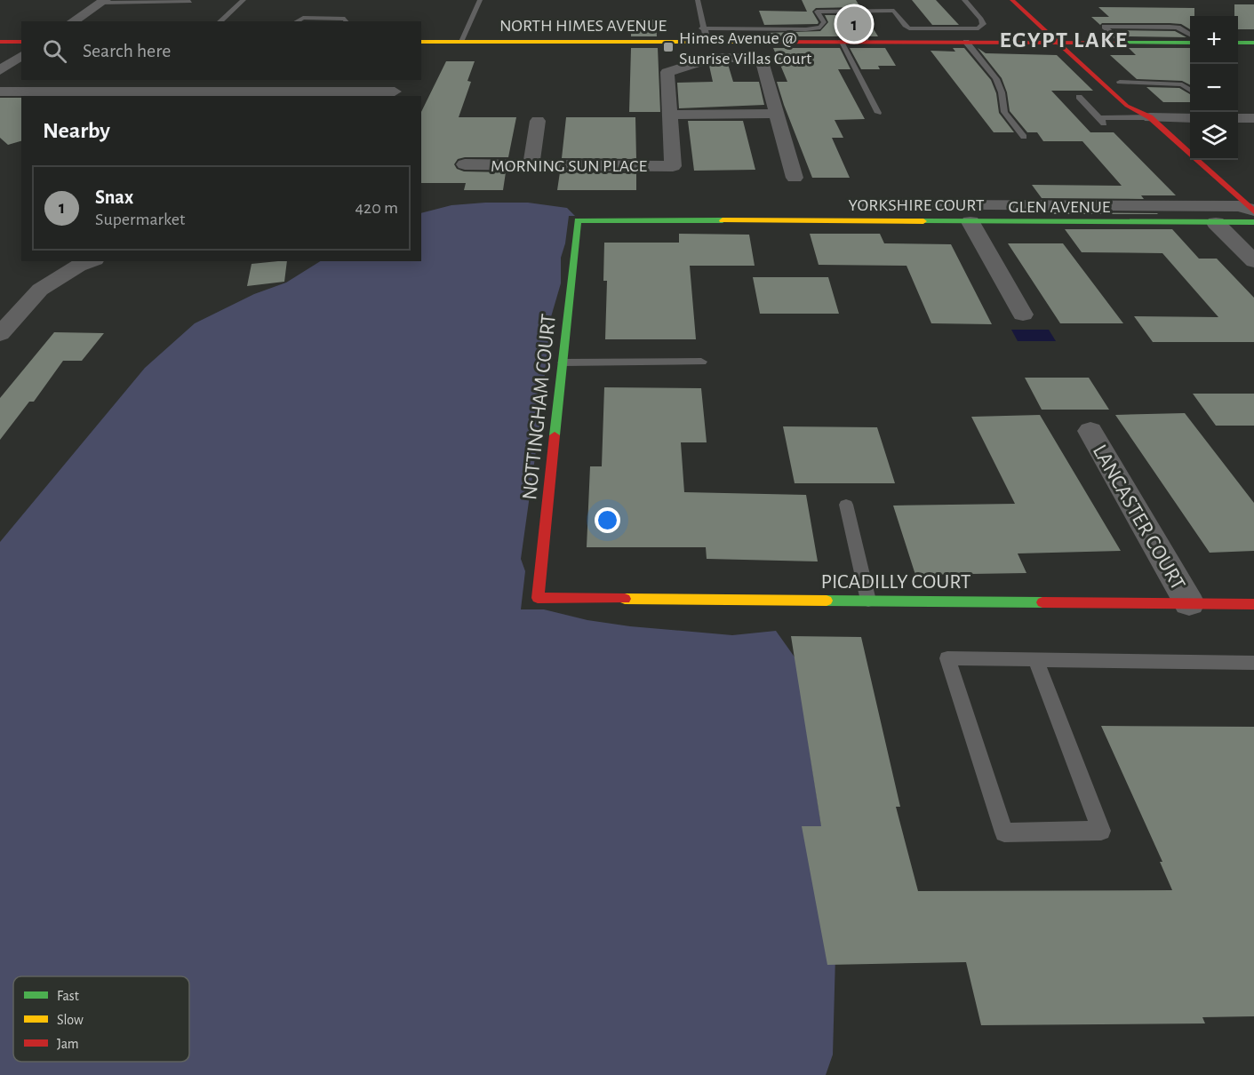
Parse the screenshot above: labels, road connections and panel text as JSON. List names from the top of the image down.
{
  "streets": {
    "street": [
      "NORTH HIMES AVENUE",
      "MORNING SUN PLACE",
      "YORKSHIRE COURT",
      "GLEN AVENUE",
      "NOTTINGHAM COURT",
      "LANCASTER COURT",
      "PICADILLY COURT"
    ]
  },
  "crossings": [
    ["YORKSHIRE COURT", "NOTTINGHAM COURT"],
    ["NOTTINGHAM COURT", "PICADILLY COURT"],
    ["LANCASTER COURT", "PICADILLY COURT"]
  ],
  "districts": ["EGYPT LAKE"],
  "places": {
    "transit": ["Himes Avenue @ Sunrise Villas Court"]
  },
  "legend": ["Fast", "Slow", "Jam"],
  "page": {
    "pins": "1",
    "map_buttons": ["+", "−"],
    "search": "Search here",
    "heading": "Nearby",
    "list": [
      {
        "mark": "1",
        "name": "Snax",
        "note": "Supermarket",
        "value": "420 m"
      }
    ]
  }
}
